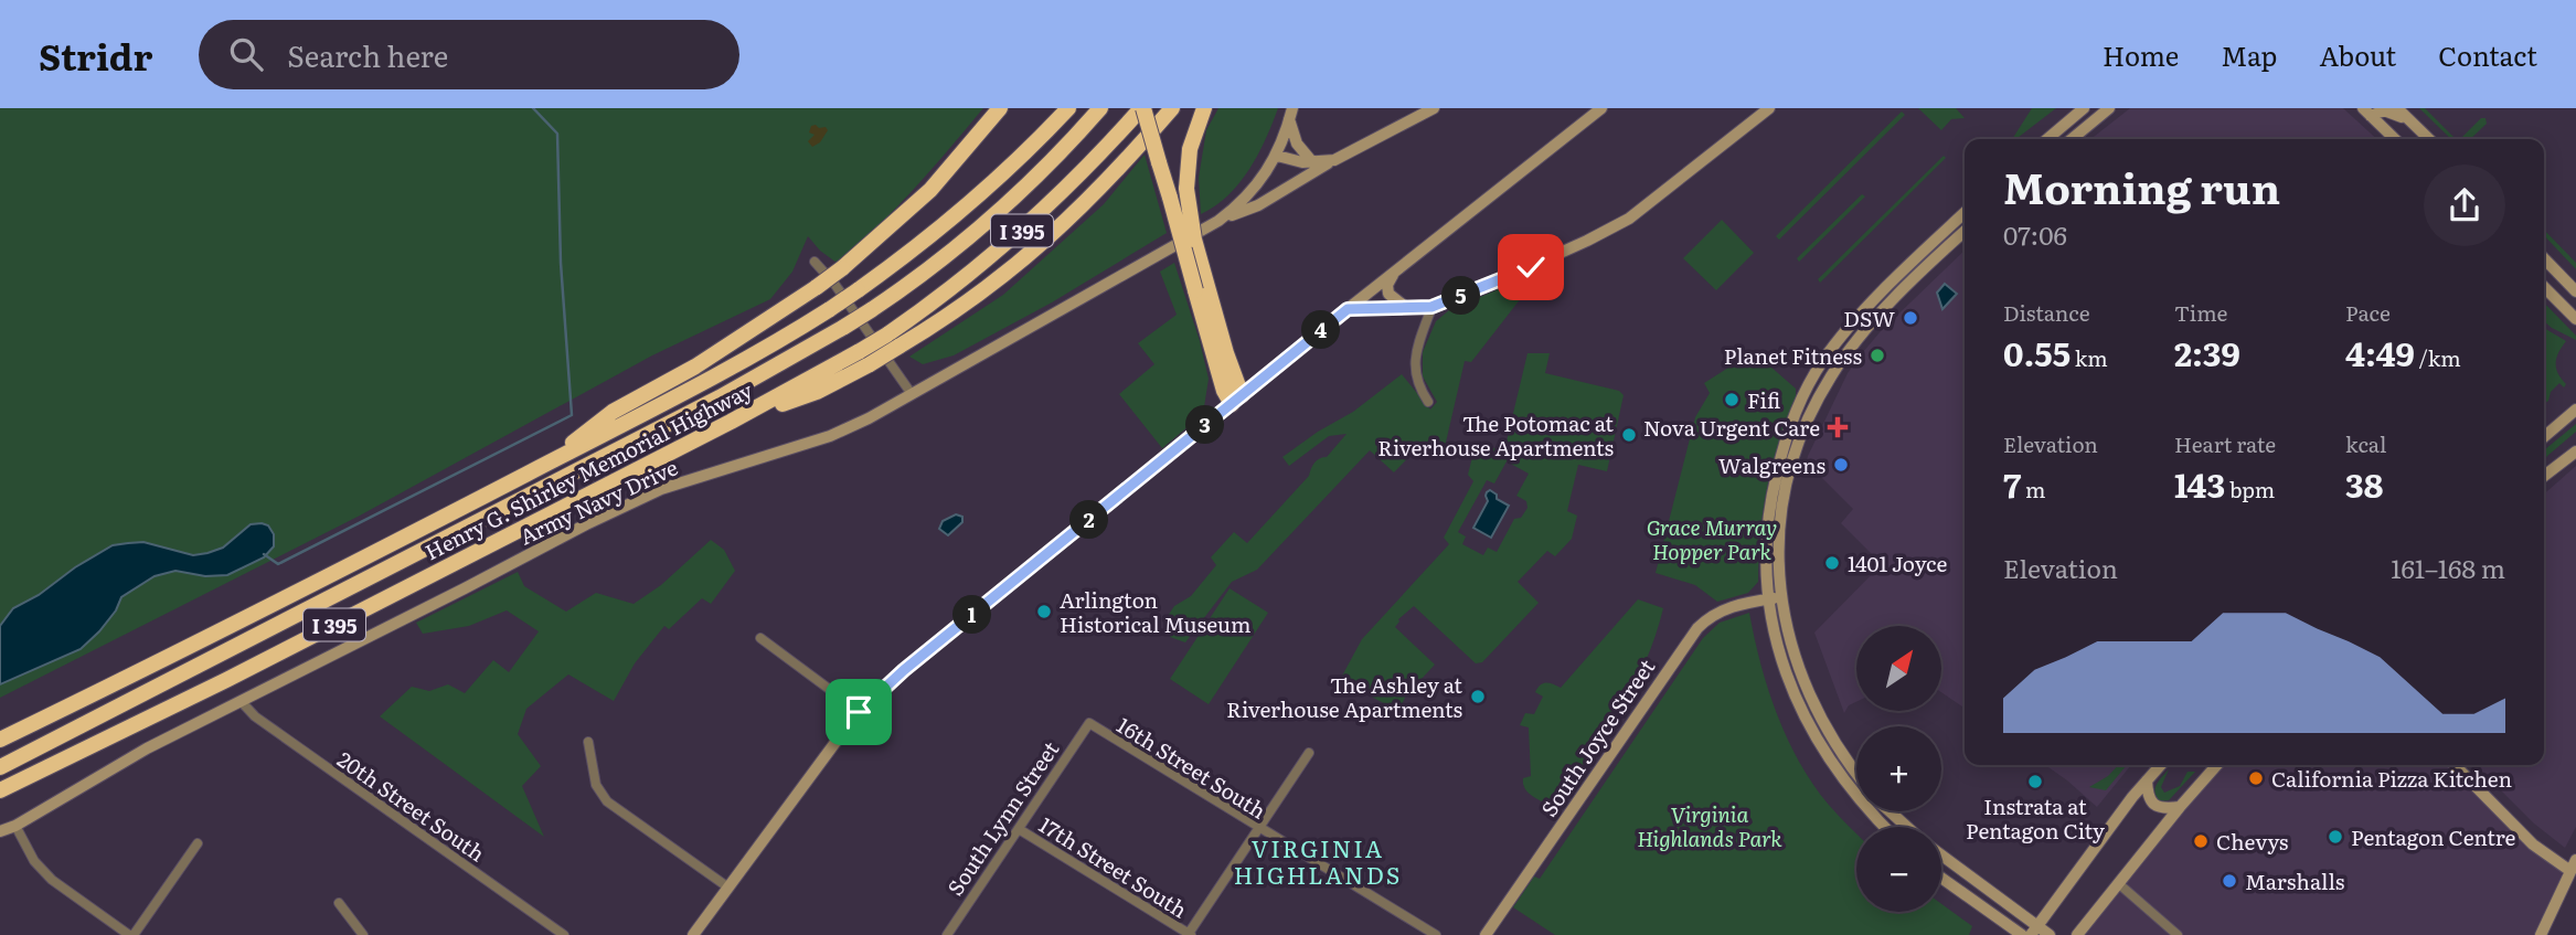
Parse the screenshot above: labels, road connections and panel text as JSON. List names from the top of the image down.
{
  "streets": {
    "highway": ["I 395", "Henry G. Shirley Memorial Highway"],
    "main road": ["Army Navy Drive", "South Joyce Street"],
    "street": [
      "16th Street South",
      "20th Street South",
      "South Lynn Street",
      "17th Street South"
    ]
  },
  "crossings": [
    ["Army Navy Drive", "20th Street South"],
    ["16th Street South", "South Lynn Street"],
    ["South Lynn Street", "17th Street South"]
  ],
  "districts": ["VIRGINIA HIGHLANDS"],
  "parks": ["Grace Murray Hopper Park", "Virginia Highlands Park"],
  "places": {
    "other": [
      "DSW",
      "Planet Fitness",
      "Fifi",
      "The Potomac at Riverhouse Apartments",
      "Walgreens",
      "1401 Joyce",
      "Arlington Historical Museum",
      "The Ashley at Riverhouse Apartments",
      "California Pizza Kitchen",
      "Instrata at Pentagon City",
      "Pentagon Centre",
      "Chevys",
      "Marshalls"
    ],
    "health": ["Nova Urgent Care"]
  },
  "north": "top right",
  "page": {
    "header": "Stridr",
    "search": "Search here",
    "nav": [
      "Home",
      "Map",
      "About",
      "Contact"
    ],
    "heading": ["Morning run", "07:06"],
    "stats": [
      ["Distance", "0.55 km"],
      ["Time", "2:39"],
      ["Pace", "4:49 /km"],
      ["Elevation", "7 m"],
      ["Heart rate", "143 bpm"],
      ["kcal", "38"]
    ],
    "pins": [
      "5",
      "4",
      "3",
      "2",
      "1"
    ],
    "chart": ["Elevation", "161–168 m"],
    "map_buttons": ["+", "−"]
  }
}
